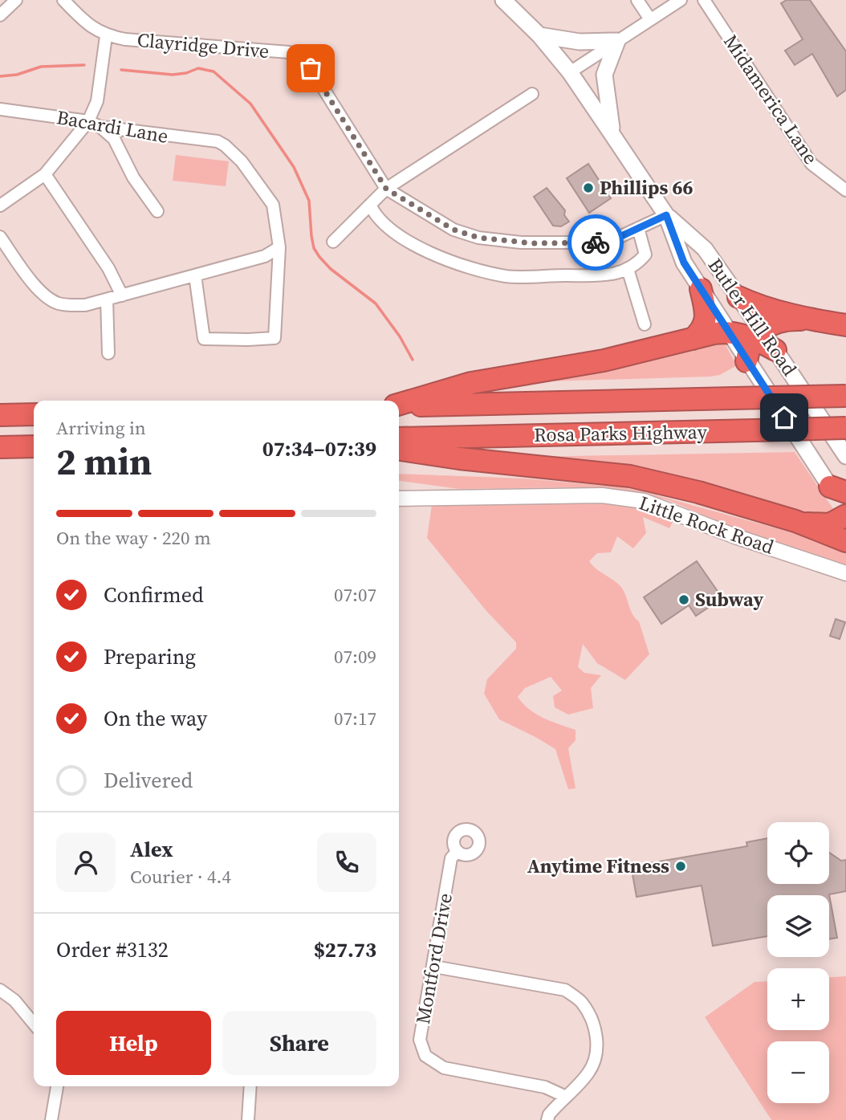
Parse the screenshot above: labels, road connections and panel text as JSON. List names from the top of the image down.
{
  "streets": {
    "highway": ["Rosa Parks Highway"],
    "main road": ["Butler Hill Road"],
    "street": [
      "Clayridge Drive",
      "Midamerica Lane",
      "Bacardi Lane",
      "Little Rock Road",
      "Montford Drive"
    ]
  },
  "crossings": [
    ["Clayridge Drive", "Butler Hill Road"]
  ],
  "places": ["Phillips 66", "Subway", "Anytime Fitness"],
  "page": {
    "heading": ["2 min", "Arriving in", "07:34–07:39"],
    "panel": [
      "Alex",
      "Courier · 4.4",
      "Order #3132",
      "$27.73"
    ],
    "bar": "On the way · 220 m",
    "list": [
      ["Confirmed", "07:07"],
      ["Preparing", "07:09"],
      ["On the way", "07:17"],
      "Delivered"
    ],
    "map_buttons": ["+", "−"],
    "buttons": ["Help", "Share"]
  }
}
